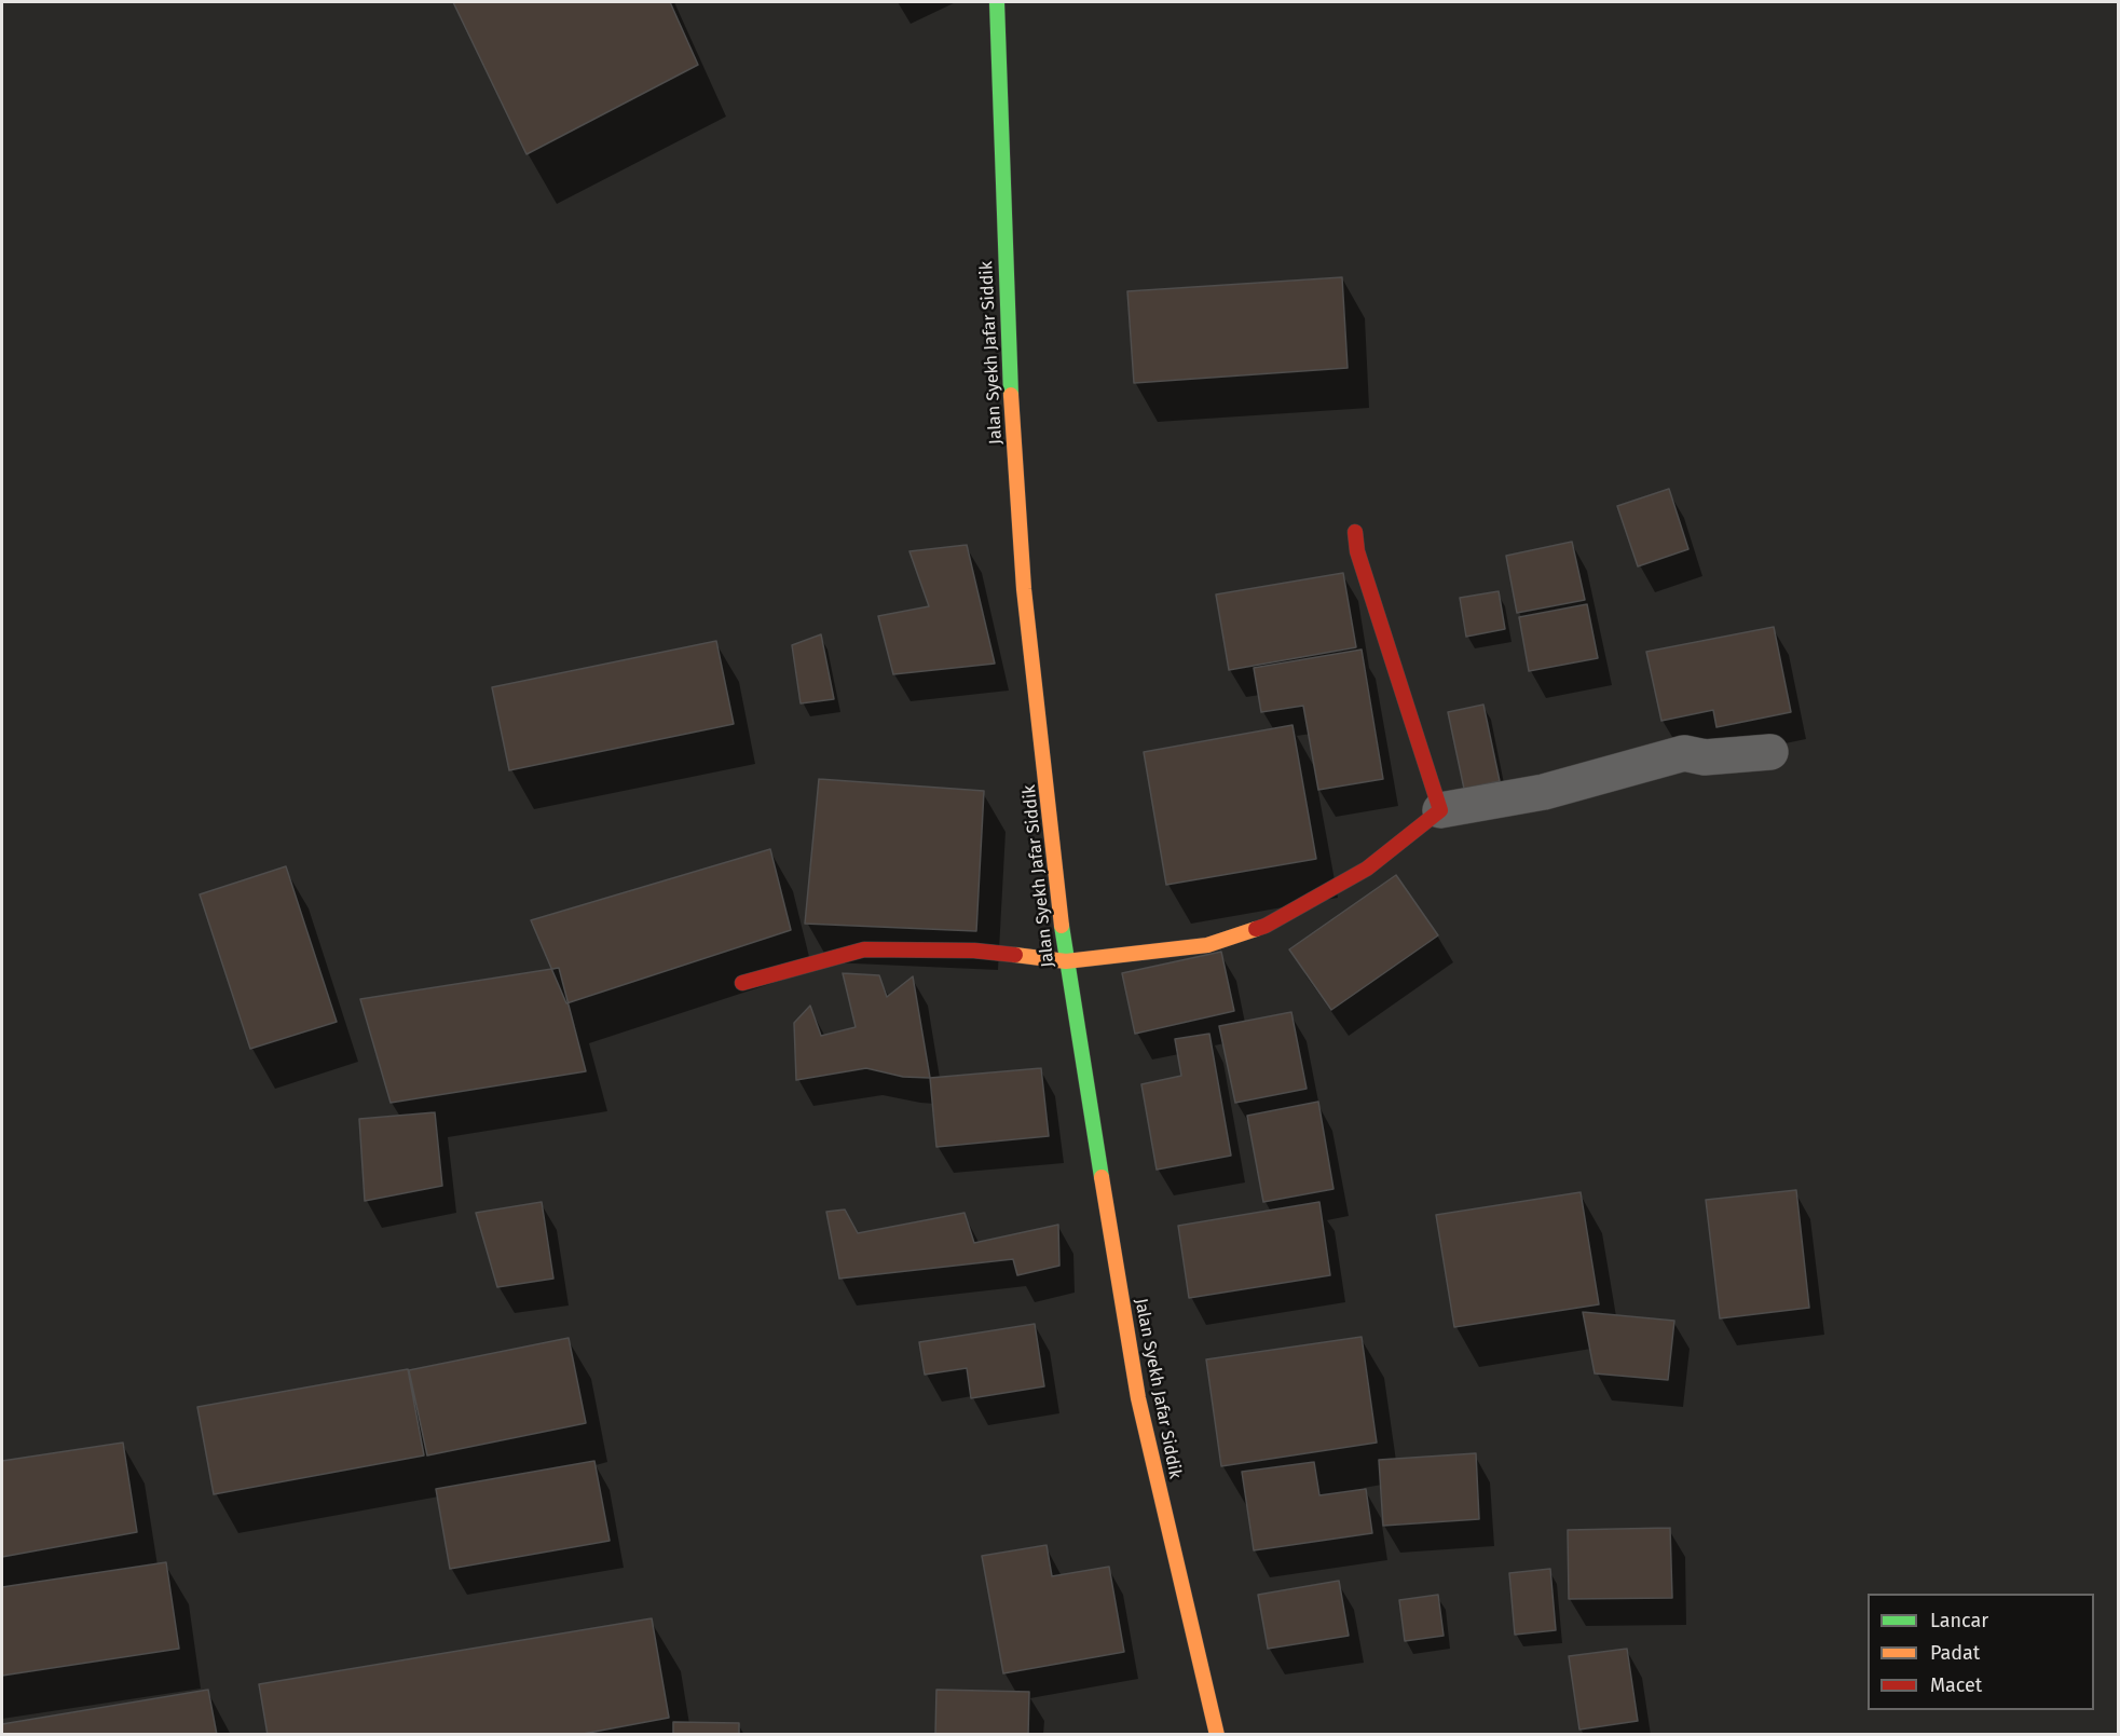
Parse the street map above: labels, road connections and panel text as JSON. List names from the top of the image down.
{
  "streets": {
    "main road": ["Jalan Syekh Jafar Siddik"]
  },
  "legend": ["Lancar", "Padat", "Macet"]
}
